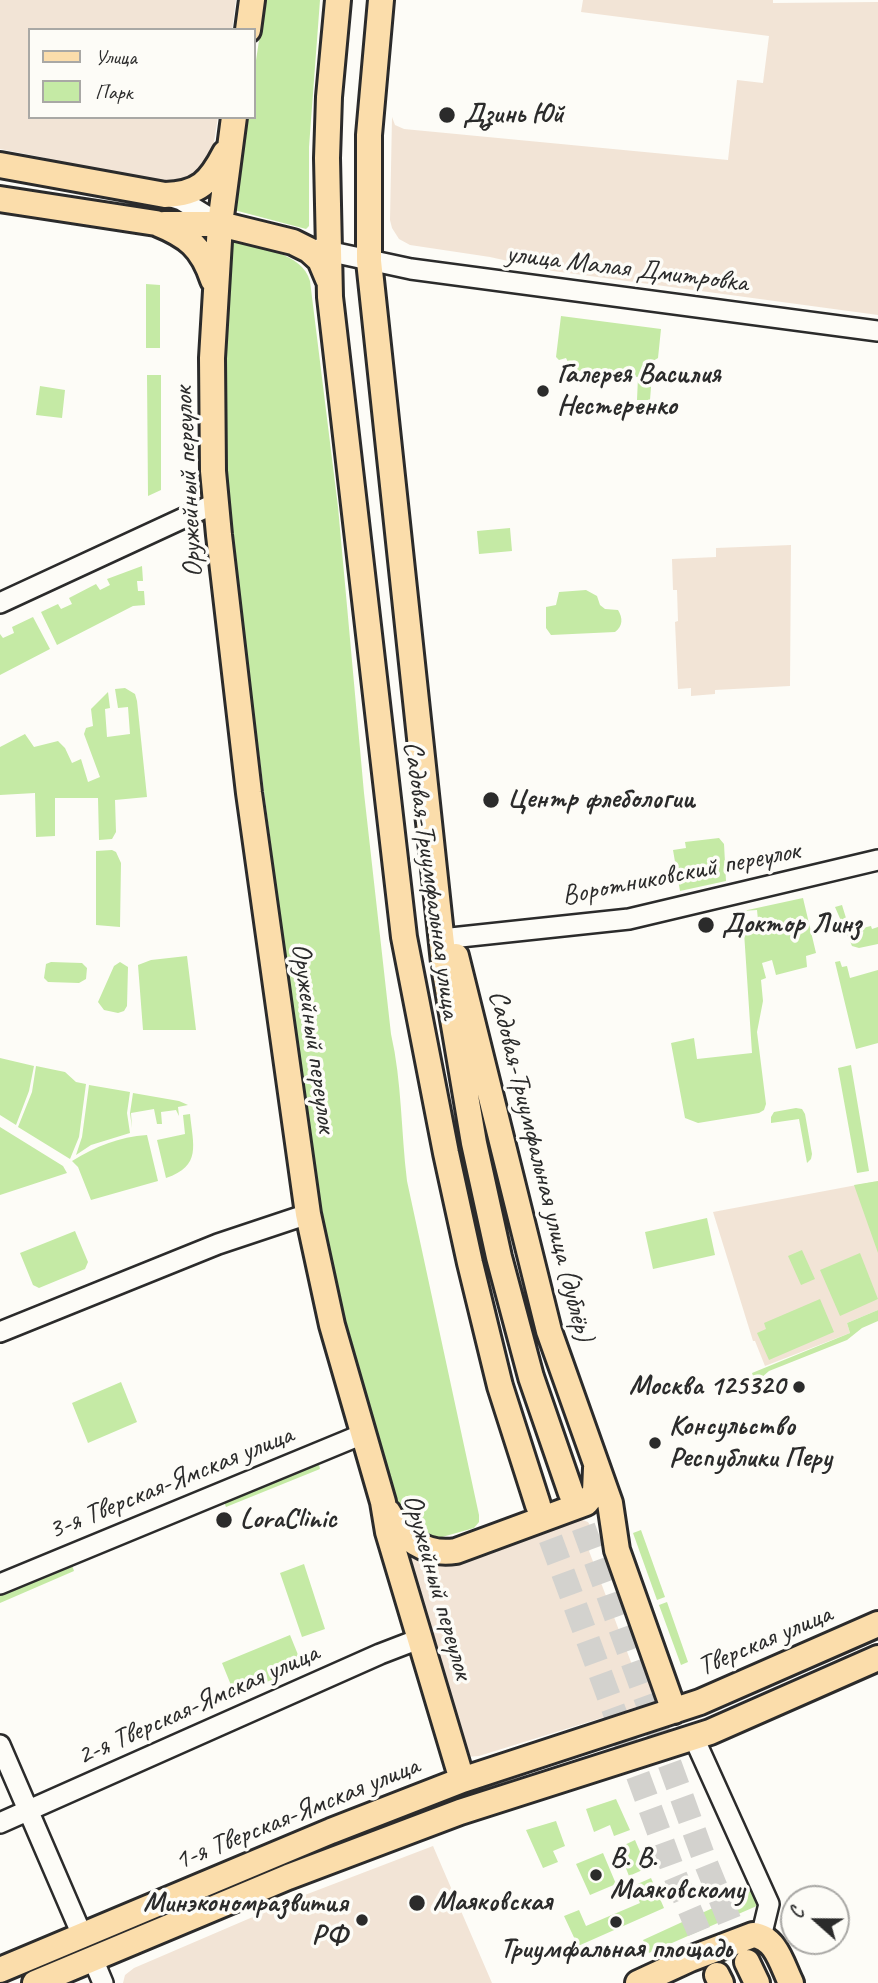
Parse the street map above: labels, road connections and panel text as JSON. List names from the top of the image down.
{
  "streets": {
    "main road": [
      "Оружейный переулок",
      "Садовая-Триумфальная улица",
      "Садовая-Триумфальная улица (дублёр)",
      "Тверская улица",
      "1-я Тверская-Ямская улица"
    ],
    "street": [
      "улица Малая Дмитровка",
      "Воротниковский переулок",
      "3-я Тверская-Ямская улица",
      "2-я Тверская-Ямская улица"
    ]
  },
  "crossings": [
    ["улица Малая Дмитровка", "Садовая-Триумфальная улица"],
    ["Оружейный переулок", "3-я Тверская-Ямская улица"],
    ["Оружейный переулок", "2-я Тверская-Ямская улица"],
    ["Оружейный переулок", "1-я Тверская-Ямская улица"],
    ["Воротниковский переулок", "Садовая-Триумфальная улица (дублёр)"],
    ["Садовая-Триумфальная улица", "Садовая-Триумфальная улица (дублёр)"]
  ],
  "places": [
    "Дзинь Юй",
    "Галерея Василия Нестеренко",
    "Центр флебологии",
    "Доктор Линз",
    "Москва 125320",
    "Консульство Республики Перу",
    "LoraClinic",
    "В. В. Маяковскому",
    "Маяковская",
    "Минэкономразвития РФ",
    "Триумфальная площадь"
  ],
  "legend": ["Улица", "Парк"],
  "north": "left"
}
